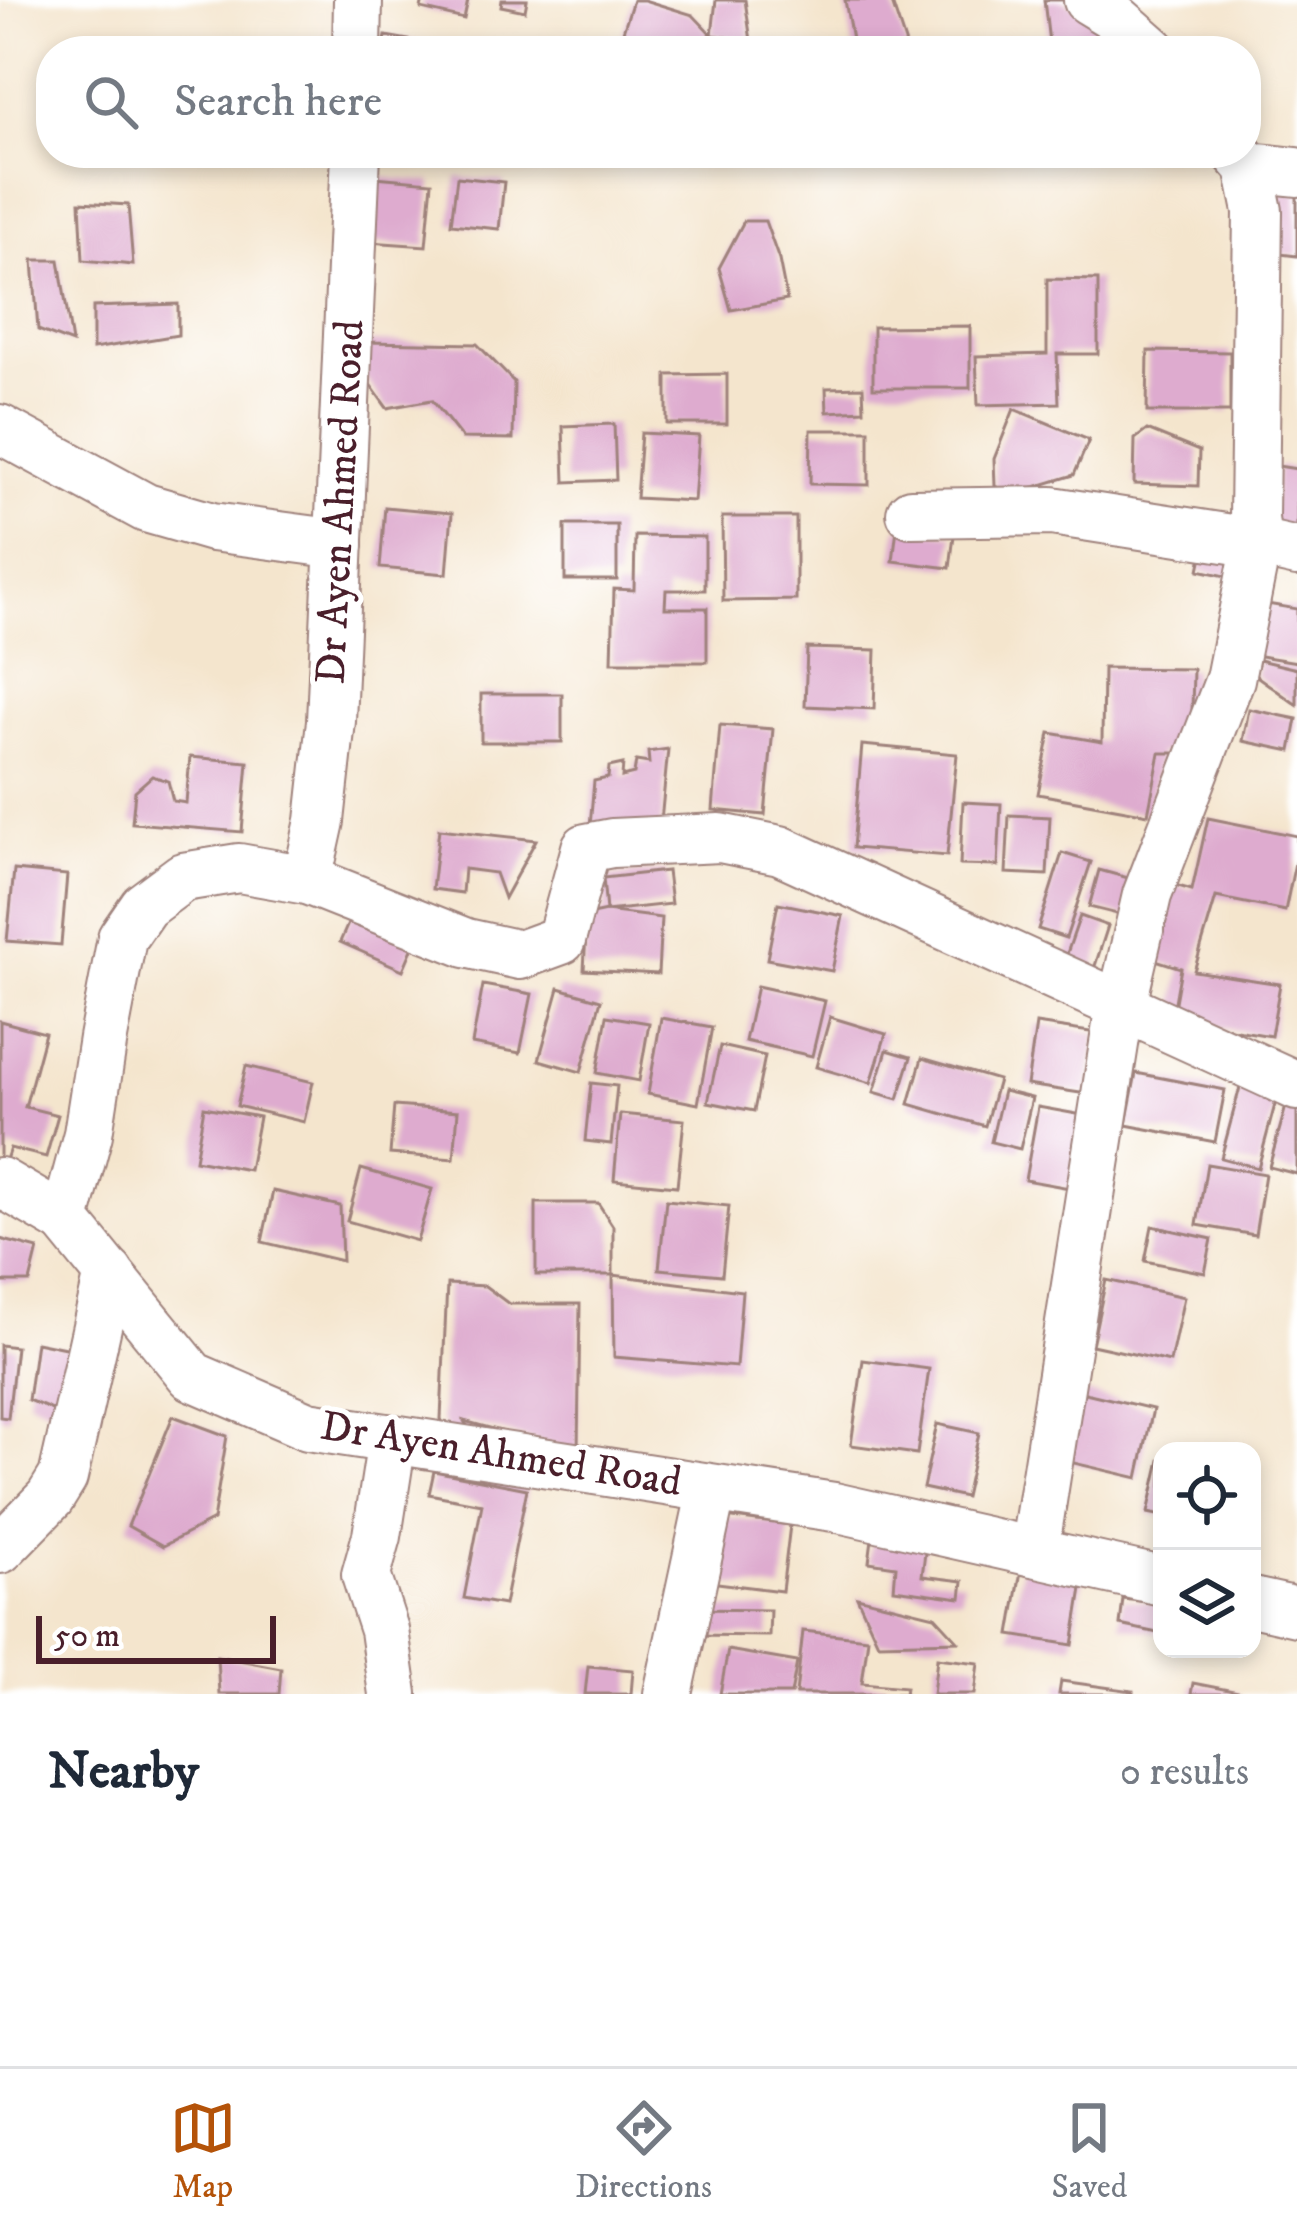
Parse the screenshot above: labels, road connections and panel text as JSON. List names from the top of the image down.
{
  "streets": {
    "street": ["Dr Ayen Ahmed Road"]
  },
  "scale_bar": "50 m",
  "page": {
    "search": "Search here",
    "scale": "50 m",
    "heading": ["Nearby", "0 results"],
    "nav": ["Map", "Directions", "Saved"]
  }
}
